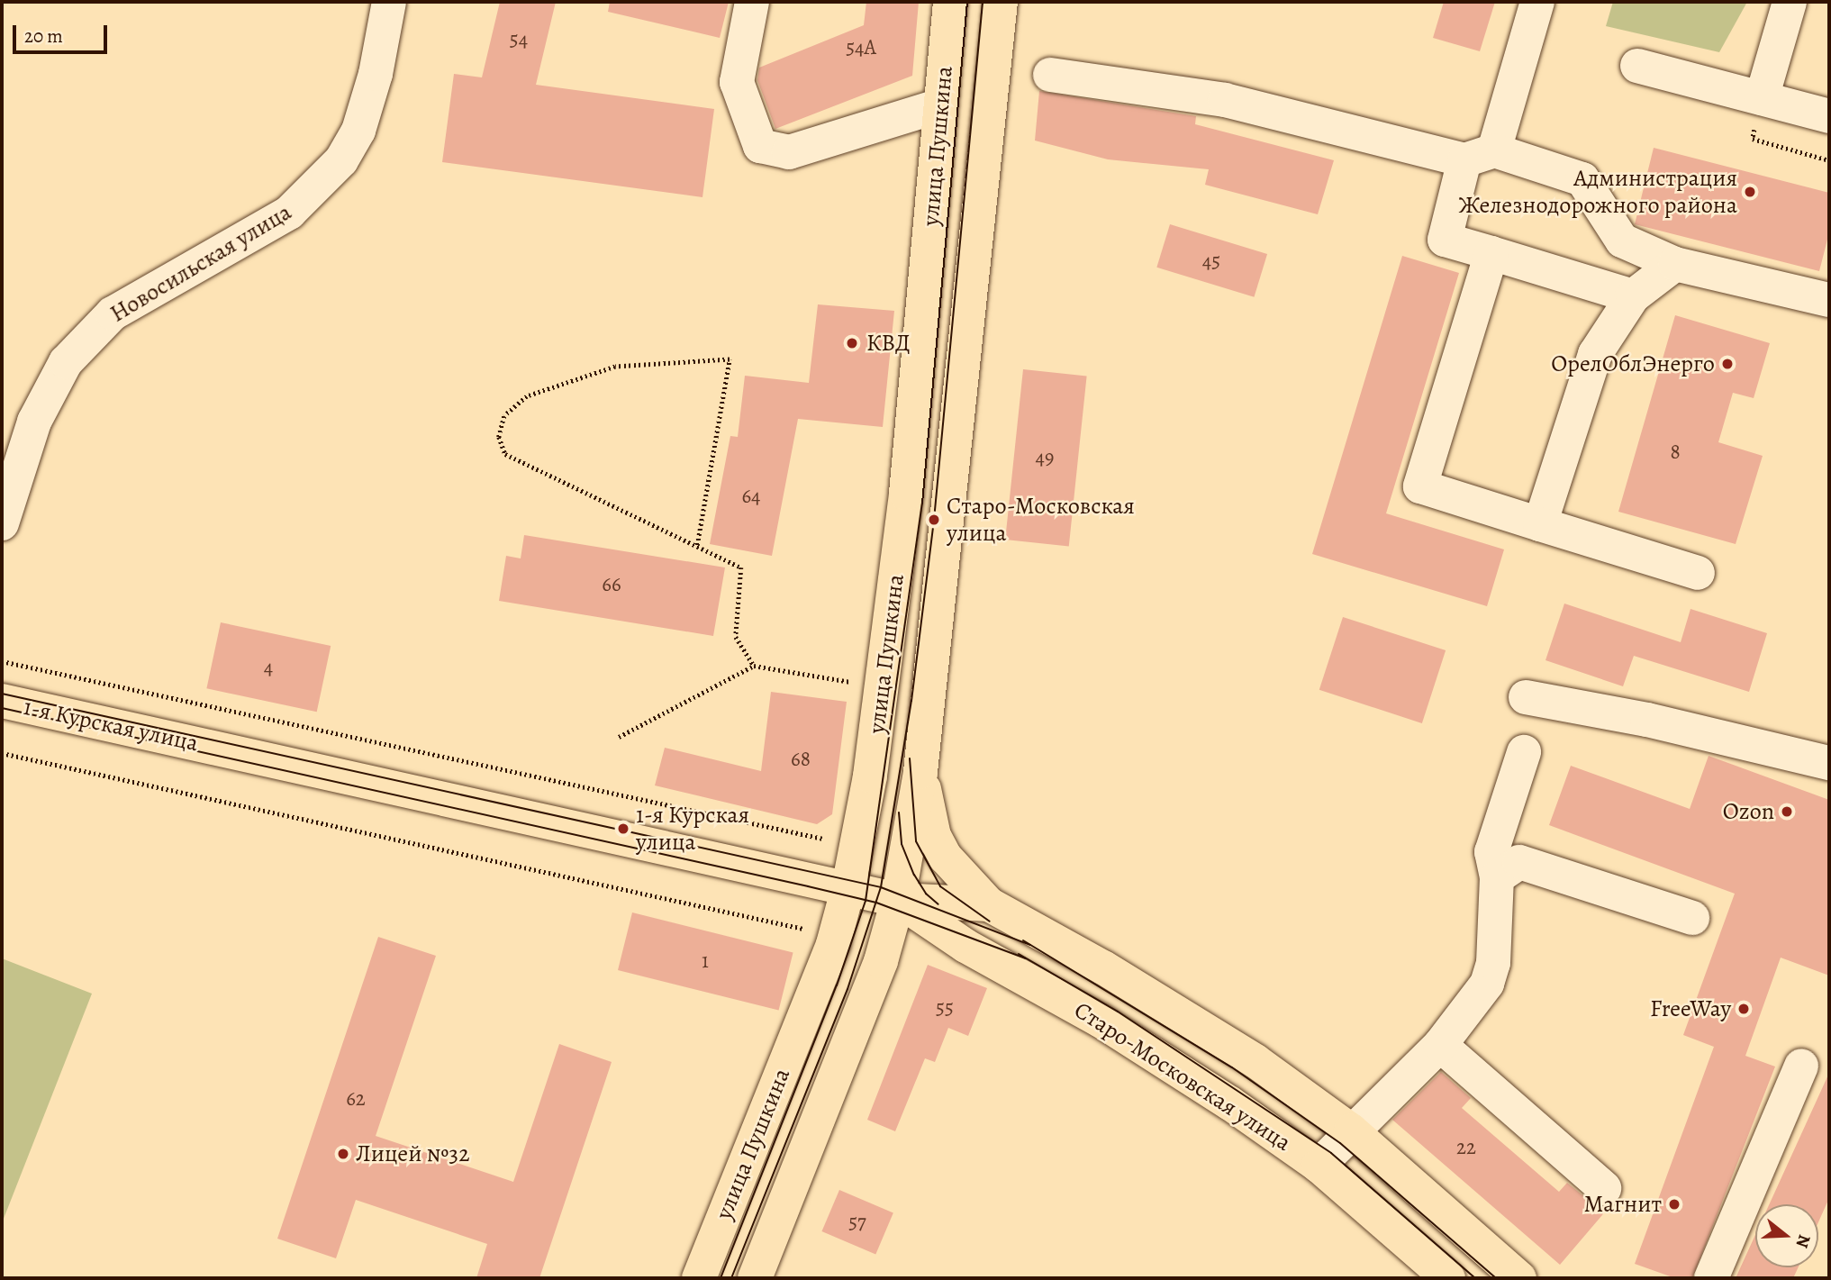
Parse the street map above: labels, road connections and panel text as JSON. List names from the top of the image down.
{
  "streets": {
    "main road": ["улица Пушкина", "1-я Курская улица", "Старо-Московская улица"],
    "street": ["Новосильская улица"]
  },
  "crossings": [
    ["улица Пушкина", "1-я Курская улица"],
    ["улица Пушкина", "Старо-Московская улица"],
    ["1-я Курская улица", "Старо-Московская улица"]
  ],
  "places": [
    "Администрация Железнодорожного района",
    "КВД",
    "ОрелОблЭнерго",
    "Старо-Московская улица",
    "Ozon",
    "1-я Курская улица",
    "FreeWay",
    "Лицей №32",
    "Магнит"
  ],
  "house_numbers": [
    "54",
    "54А",
    "45",
    "8",
    "49",
    "64",
    "66",
    "4",
    "68",
    "1",
    "55",
    "62",
    "22",
    "57"
  ],
  "scale_bar": "20 m",
  "north": "right"
}
